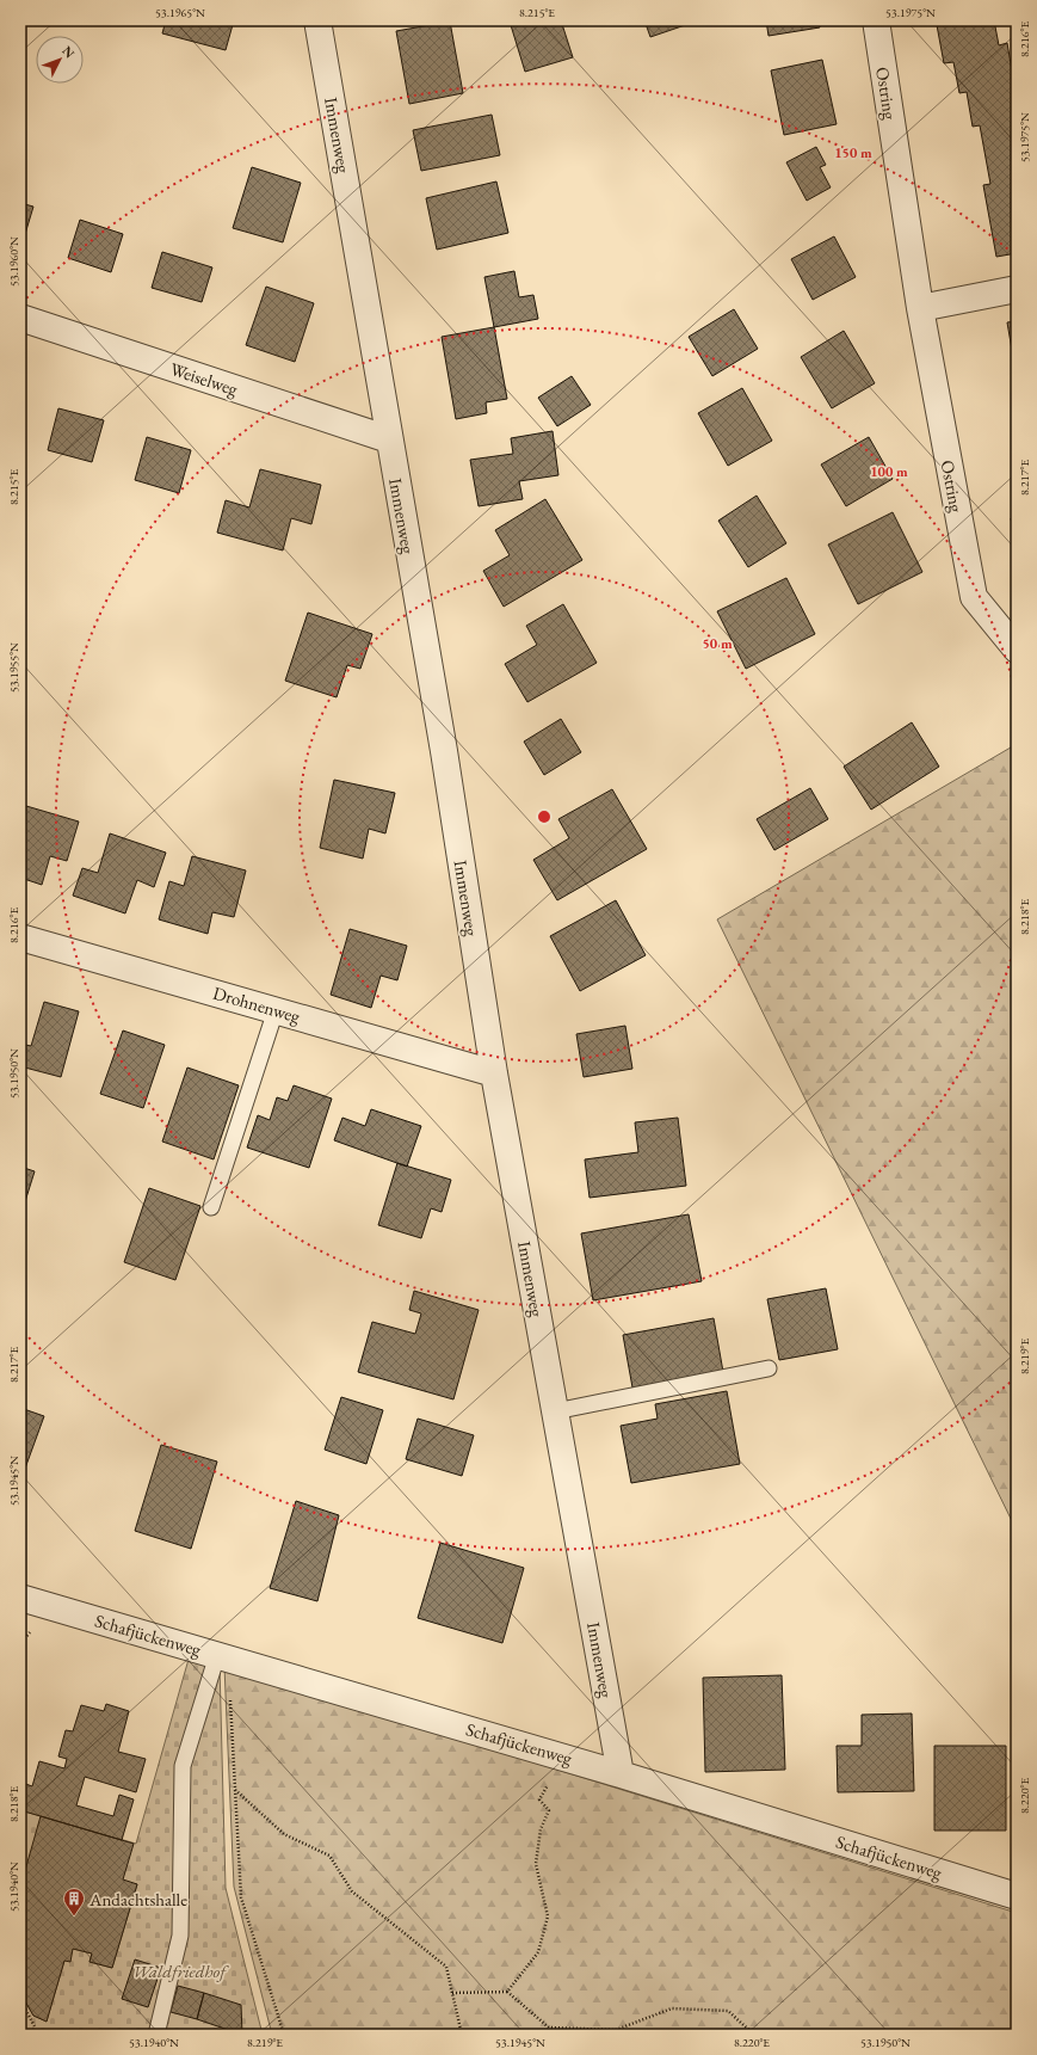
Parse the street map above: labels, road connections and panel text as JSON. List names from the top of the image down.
{
  "streets": {
    "street": [
      "Ostring",
      "Immenweg",
      "Weiselweg",
      "Drohnenweg",
      "Schafjückenweg"
    ]
  },
  "crossings": [
    ["Immenweg", "Weiselweg"],
    ["Immenweg", "Drohnenweg"],
    ["Immenweg", "Schafjückenweg"]
  ],
  "parks": ["Waldfriedhof"],
  "places": {
    "building": ["Andachtshalle"]
  },
  "north": "top right",
  "coordinates": [
    "53.1965°N",
    "8.215°E",
    "53.1975°N",
    "8.216°E",
    "53.1960°N",
    "8.217°E",
    "53.1955°N",
    "8.218°E",
    "53.1950°N",
    "8.219°E",
    "53.1945°N",
    "8.220°E",
    "53.1940°N"
  ],
  "rings": ["150 m", "100 m", "50 m"]
}
